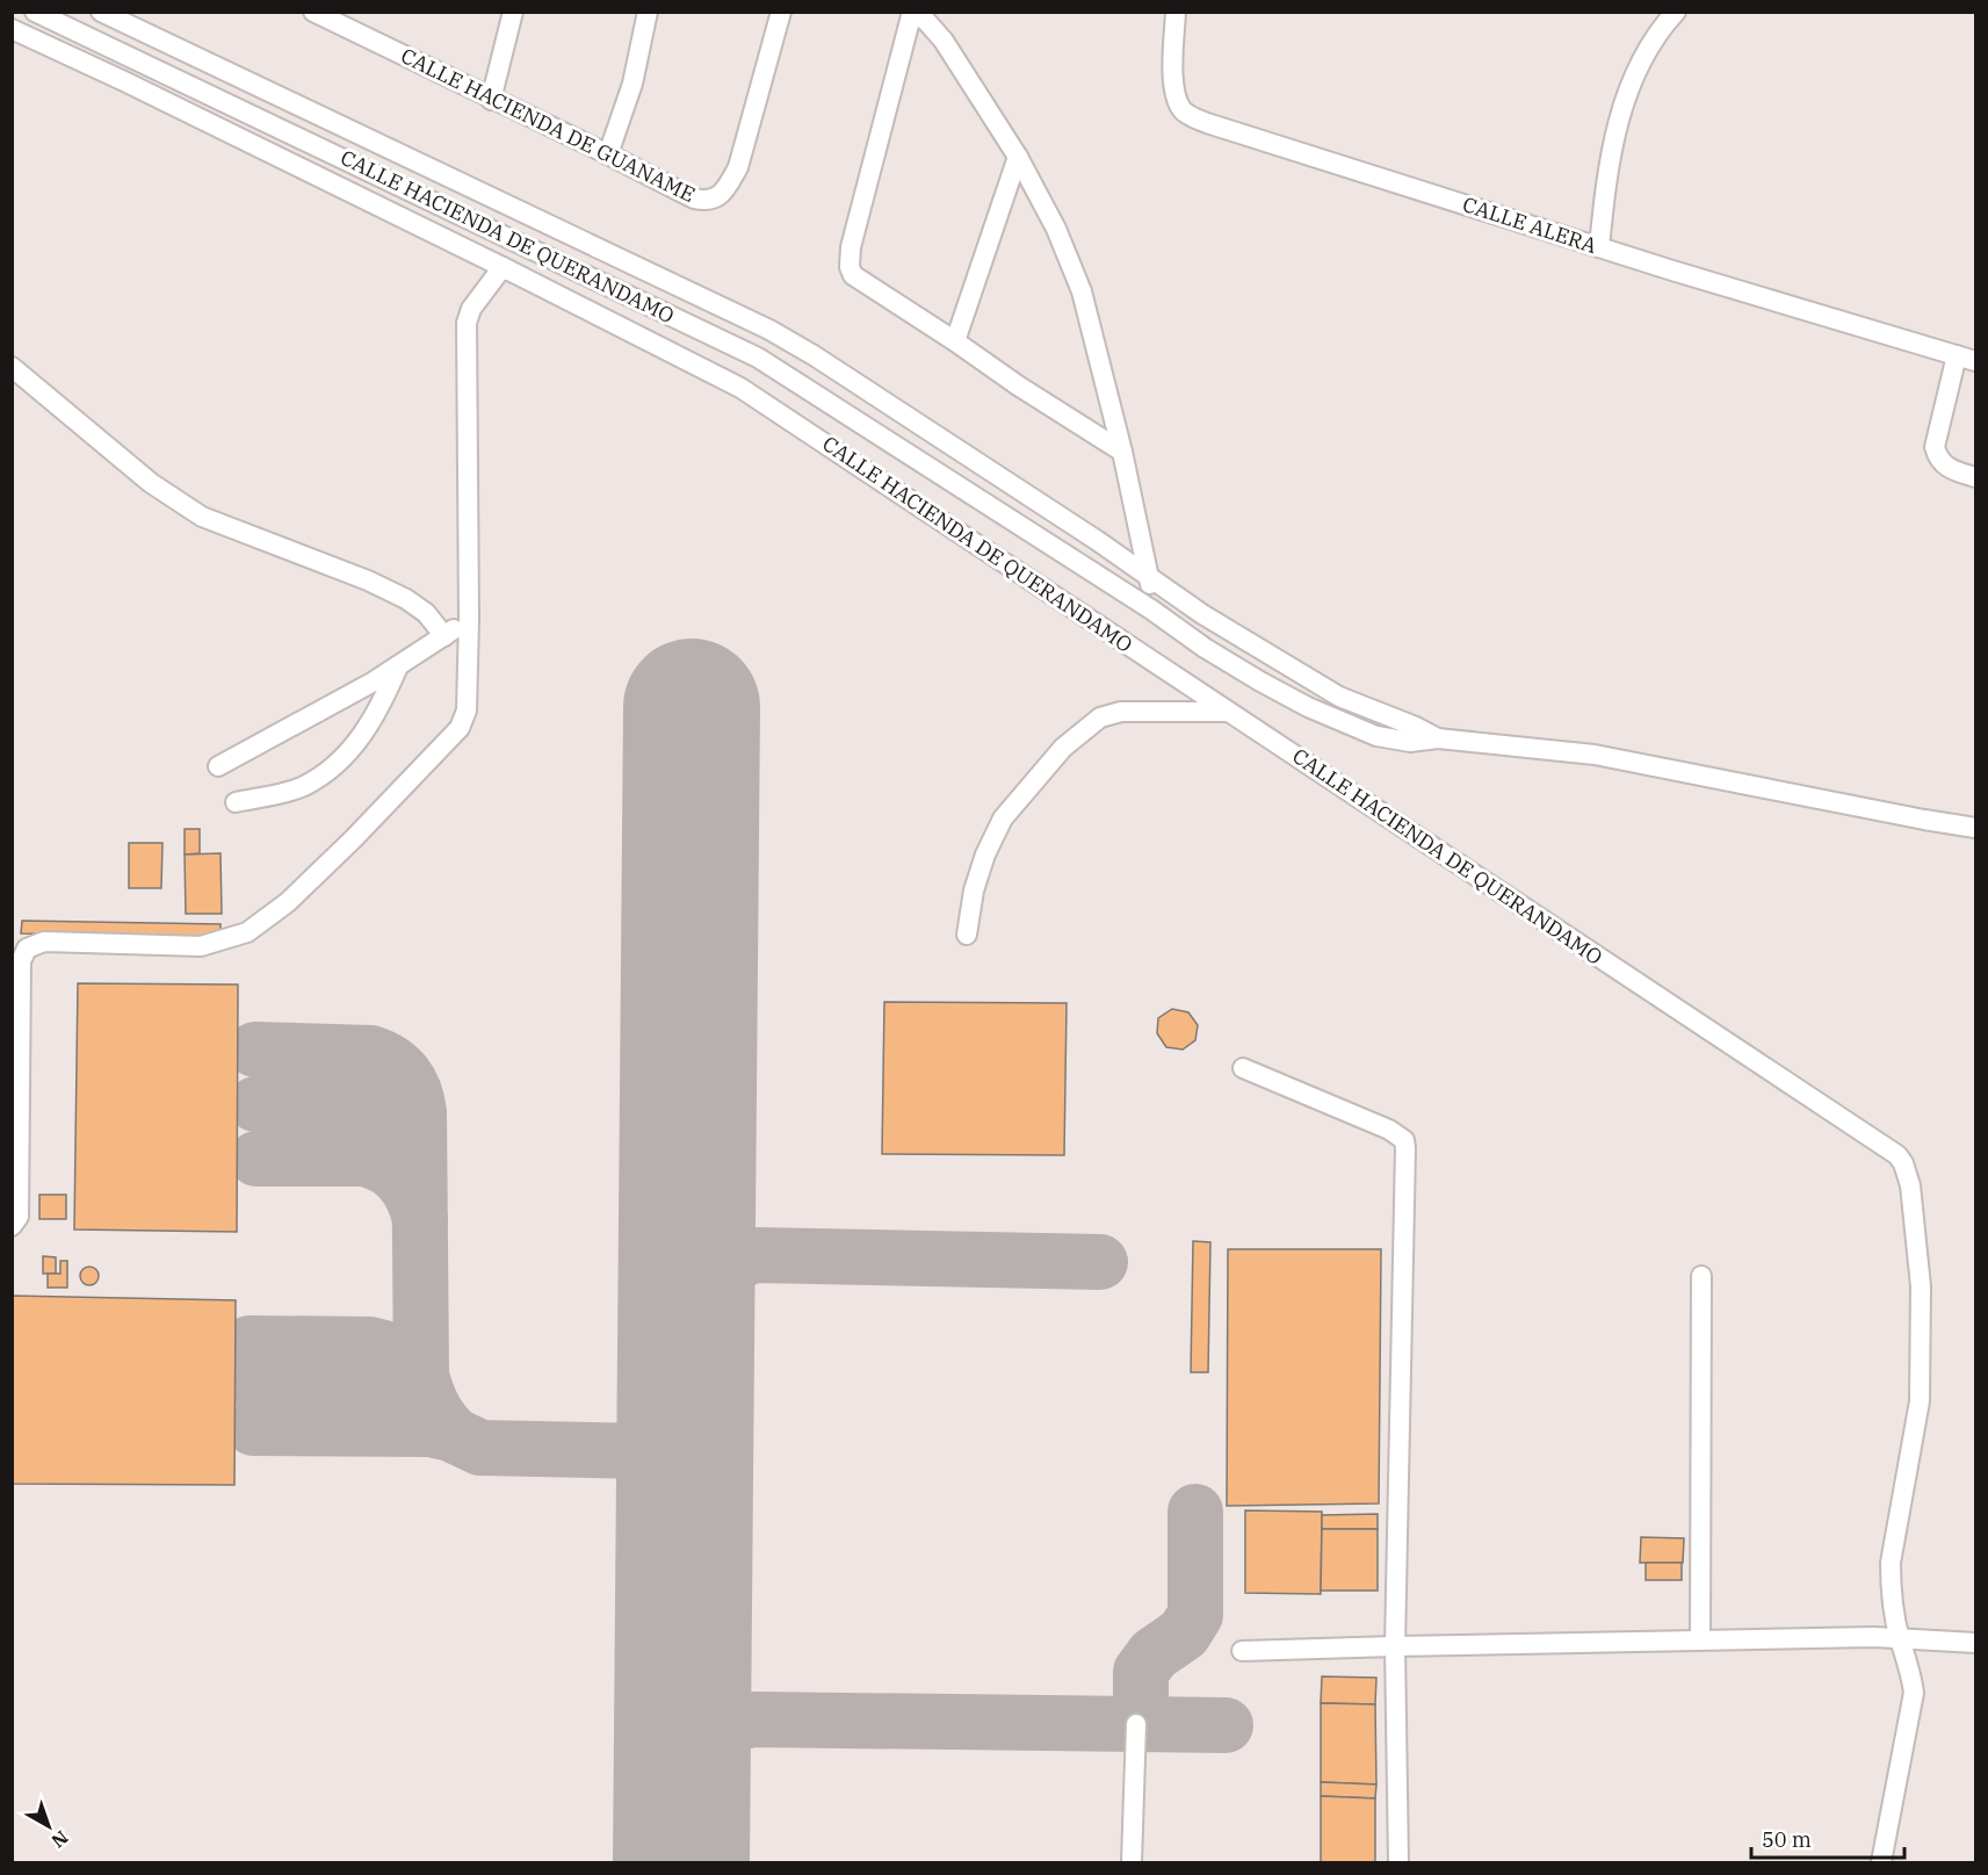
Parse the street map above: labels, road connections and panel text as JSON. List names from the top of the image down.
{
  "streets": {
    "street": ["CALLE HACIENDA DE GUANAME", "CALLE ALERA", "CALLE HACIENDA DE QUERANDAMO"]
  },
  "scale_bar": "50 m",
  "north": "bottom right"
}
